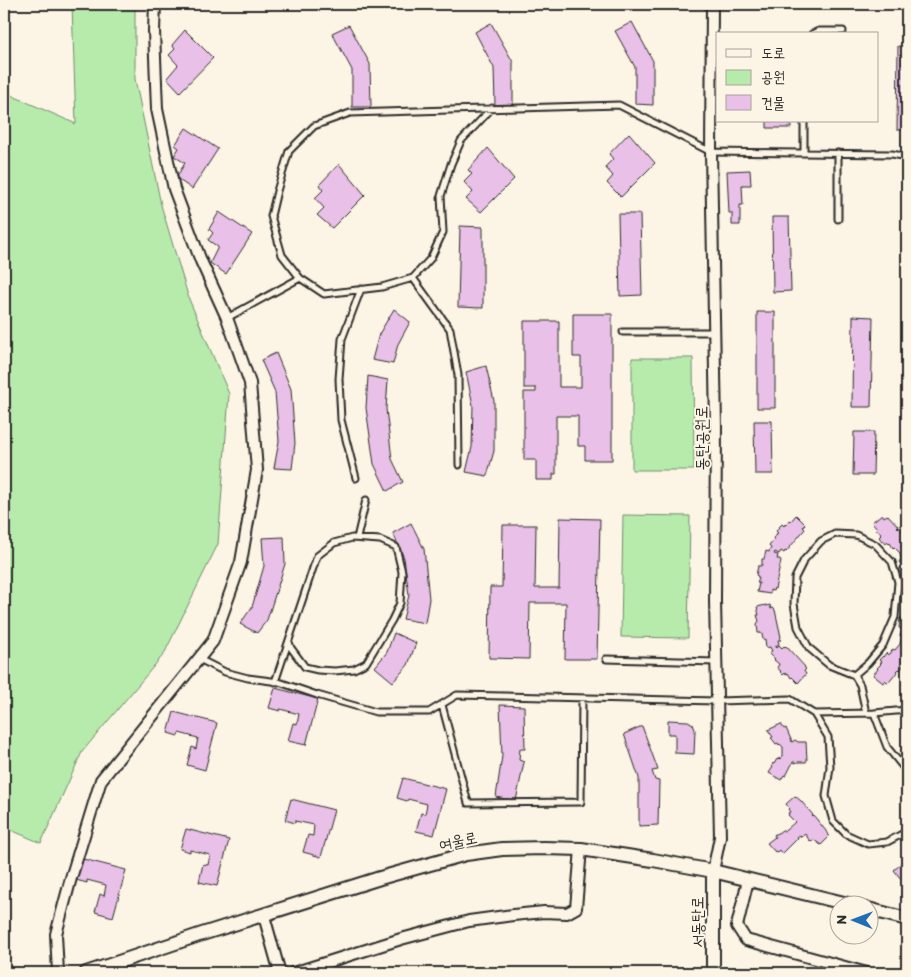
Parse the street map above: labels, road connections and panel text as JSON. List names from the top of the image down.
{
  "streets": {
    "street": ["동탄공원로", "여울로", "서동탄로"]
  },
  "crossings": [
    ["동탄공원로", "여울로"],
    ["동탄공원로", "서동탄로"],
    ["여울로", "서동탄로"]
  ],
  "legend": ["도로", "공원", "건물"],
  "north": "left"
}
